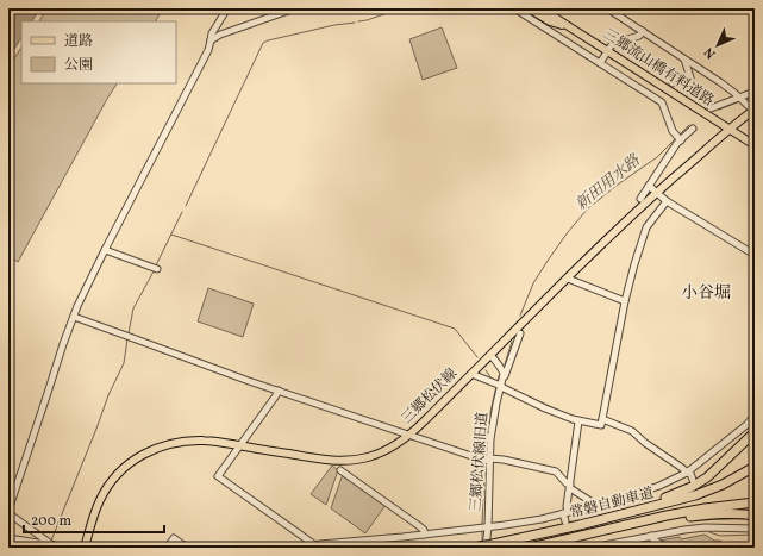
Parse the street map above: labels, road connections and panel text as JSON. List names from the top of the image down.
{
  "streets": {
    "highway": ["常磐自動車道"],
    "main road": ["三郷流山橋有料道路", "三郷松伏線"],
    "street": ["三郷松伏線旧道"]
  },
  "crossings": [
    ["三郷流山橋有料道路", "三郷松伏線"],
    ["三郷松伏線旧道", "常磐自動車道"]
  ],
  "districts": ["小谷堀"],
  "water": ["新田用水路"],
  "legend": ["道路", "公園"],
  "scale_bar": "200 m",
  "north": "bottom left"
}
